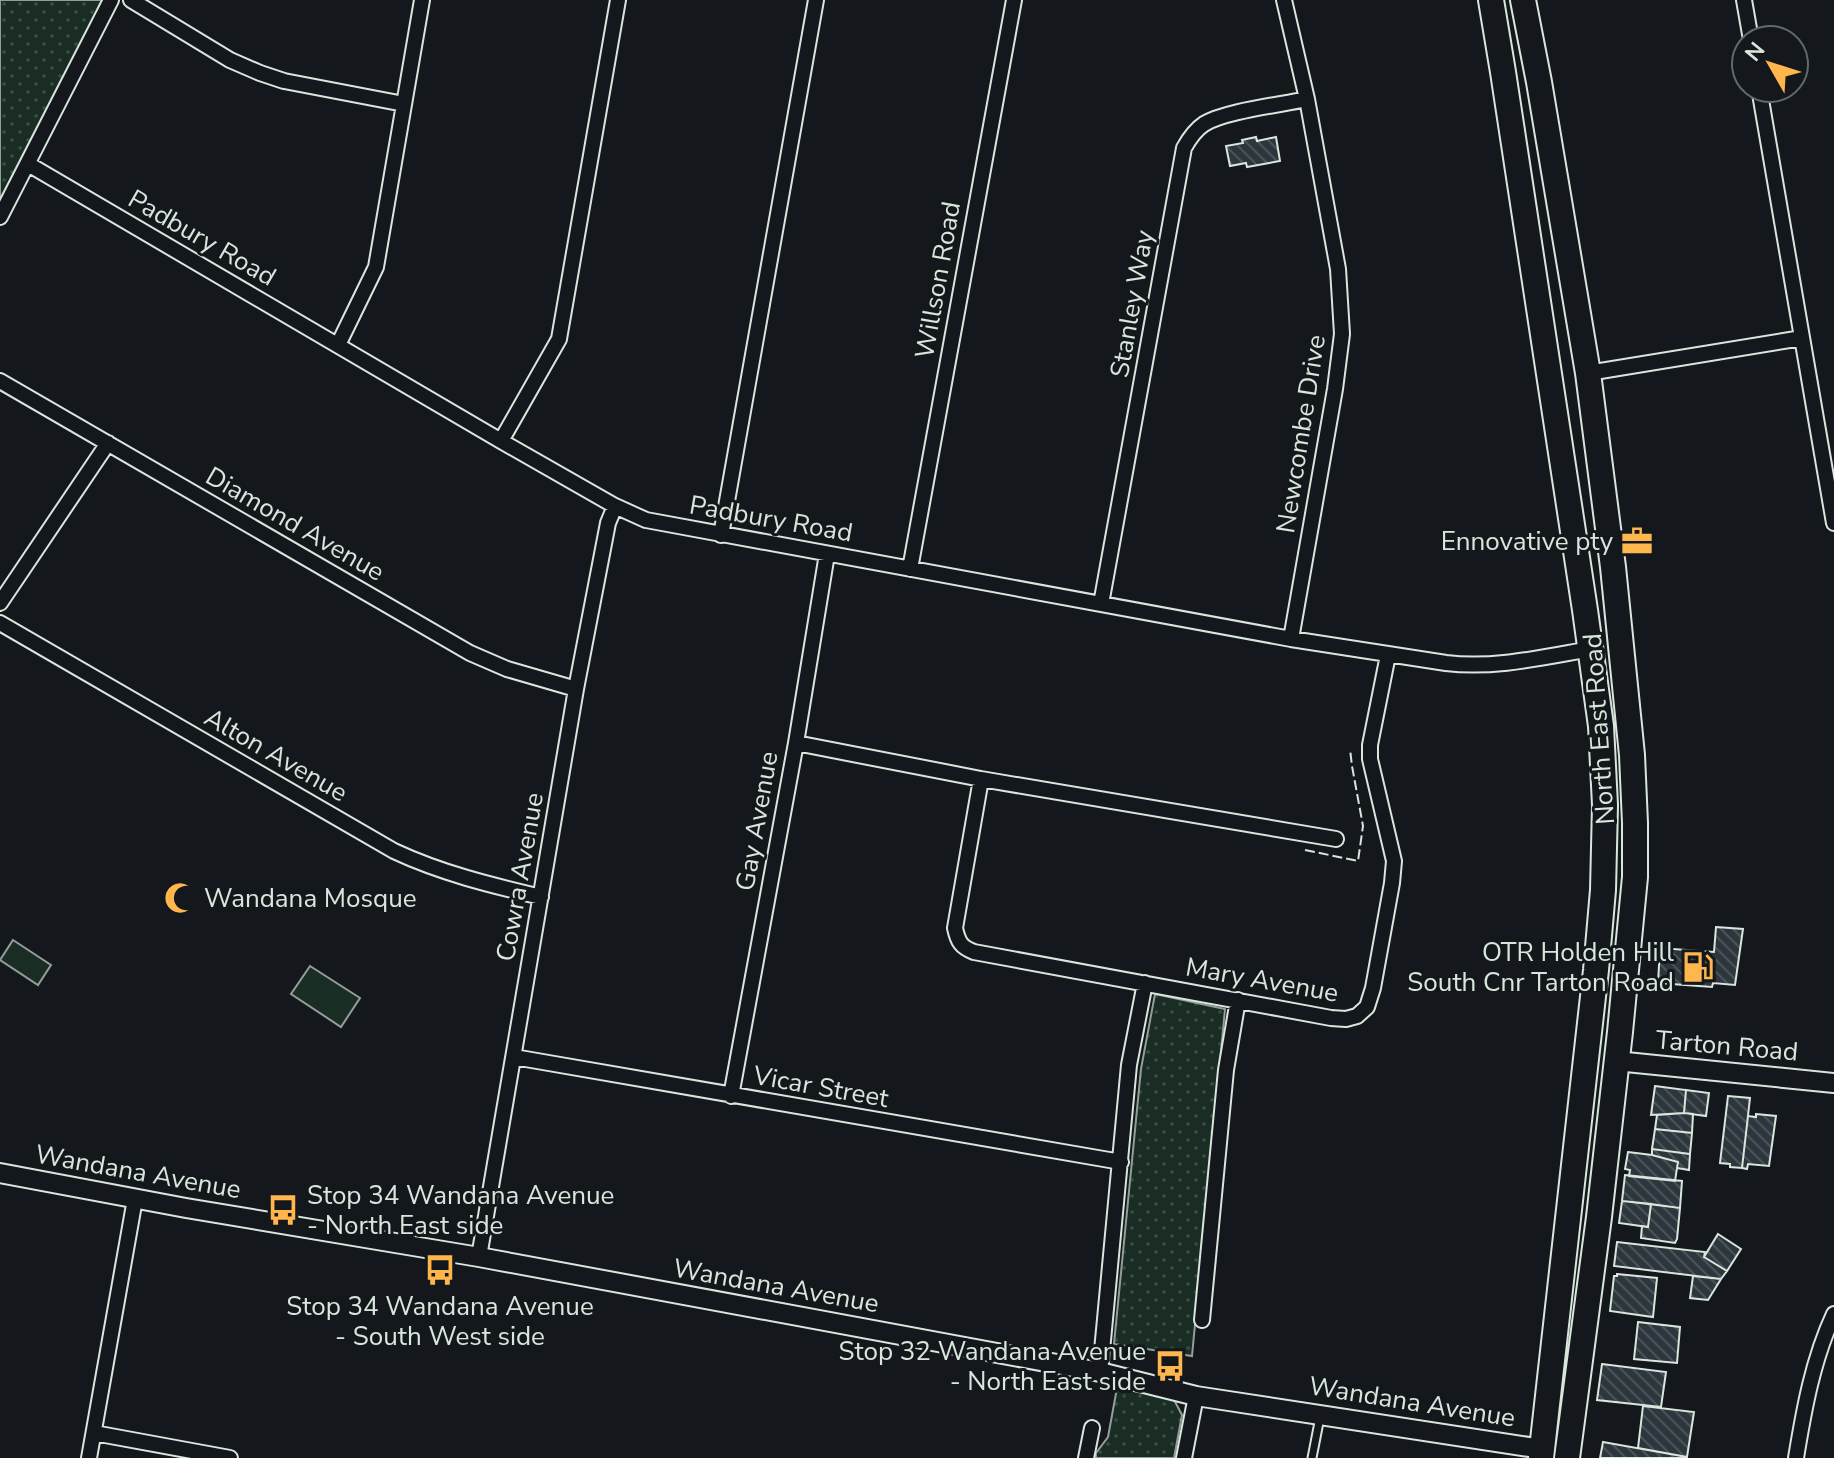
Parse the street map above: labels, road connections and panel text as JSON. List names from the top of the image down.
{
  "streets": {
    "highway": ["North East Road"],
    "street": [
      "Padbury Road",
      "Willson Road",
      "Stanley Way",
      "Newcombe Drive",
      "Diamond Avenue",
      "Alton Avenue",
      "Gay Avenue",
      "Cowra Avenue",
      "Mary Avenue",
      "Tarton Road",
      "Vicar Street",
      "Wandana Avenue"
    ]
  },
  "crossings": [
    ["Padbury Road", "Willson Road"],
    ["Padbury Road", "Stanley Way"],
    ["Padbury Road", "Newcombe Drive"],
    ["Padbury Road", "North East Road"],
    ["Padbury Road", "Gay Avenue"],
    ["Padbury Road", "Cowra Avenue"],
    ["Padbury Road", "Mary Avenue"],
    ["Stanley Way", "Newcombe Drive"],
    ["Diamond Avenue", "Cowra Avenue"],
    ["North East Road", "Tarton Road"],
    ["North East Road", "Wandana Avenue"],
    ["Alton Avenue", "Cowra Avenue"],
    ["Gay Avenue", "Vicar Street"],
    ["Cowra Avenue", "Vicar Street"],
    ["Cowra Avenue", "Wandana Avenue"]
  ],
  "places": {
    "office": ["Ennovative pty"],
    "mosque": ["Wandana Mosque"],
    "fuel station": ["OTR Holden Hill South Cnr Tarton Road"],
    "bus stop": ["Stop 34 Wandana Avenue - North East side", "Stop 34 Wandana Avenue - South West side", "Stop 32 Wandana Avenue - North East side"]
  },
  "north": "top left"
}
